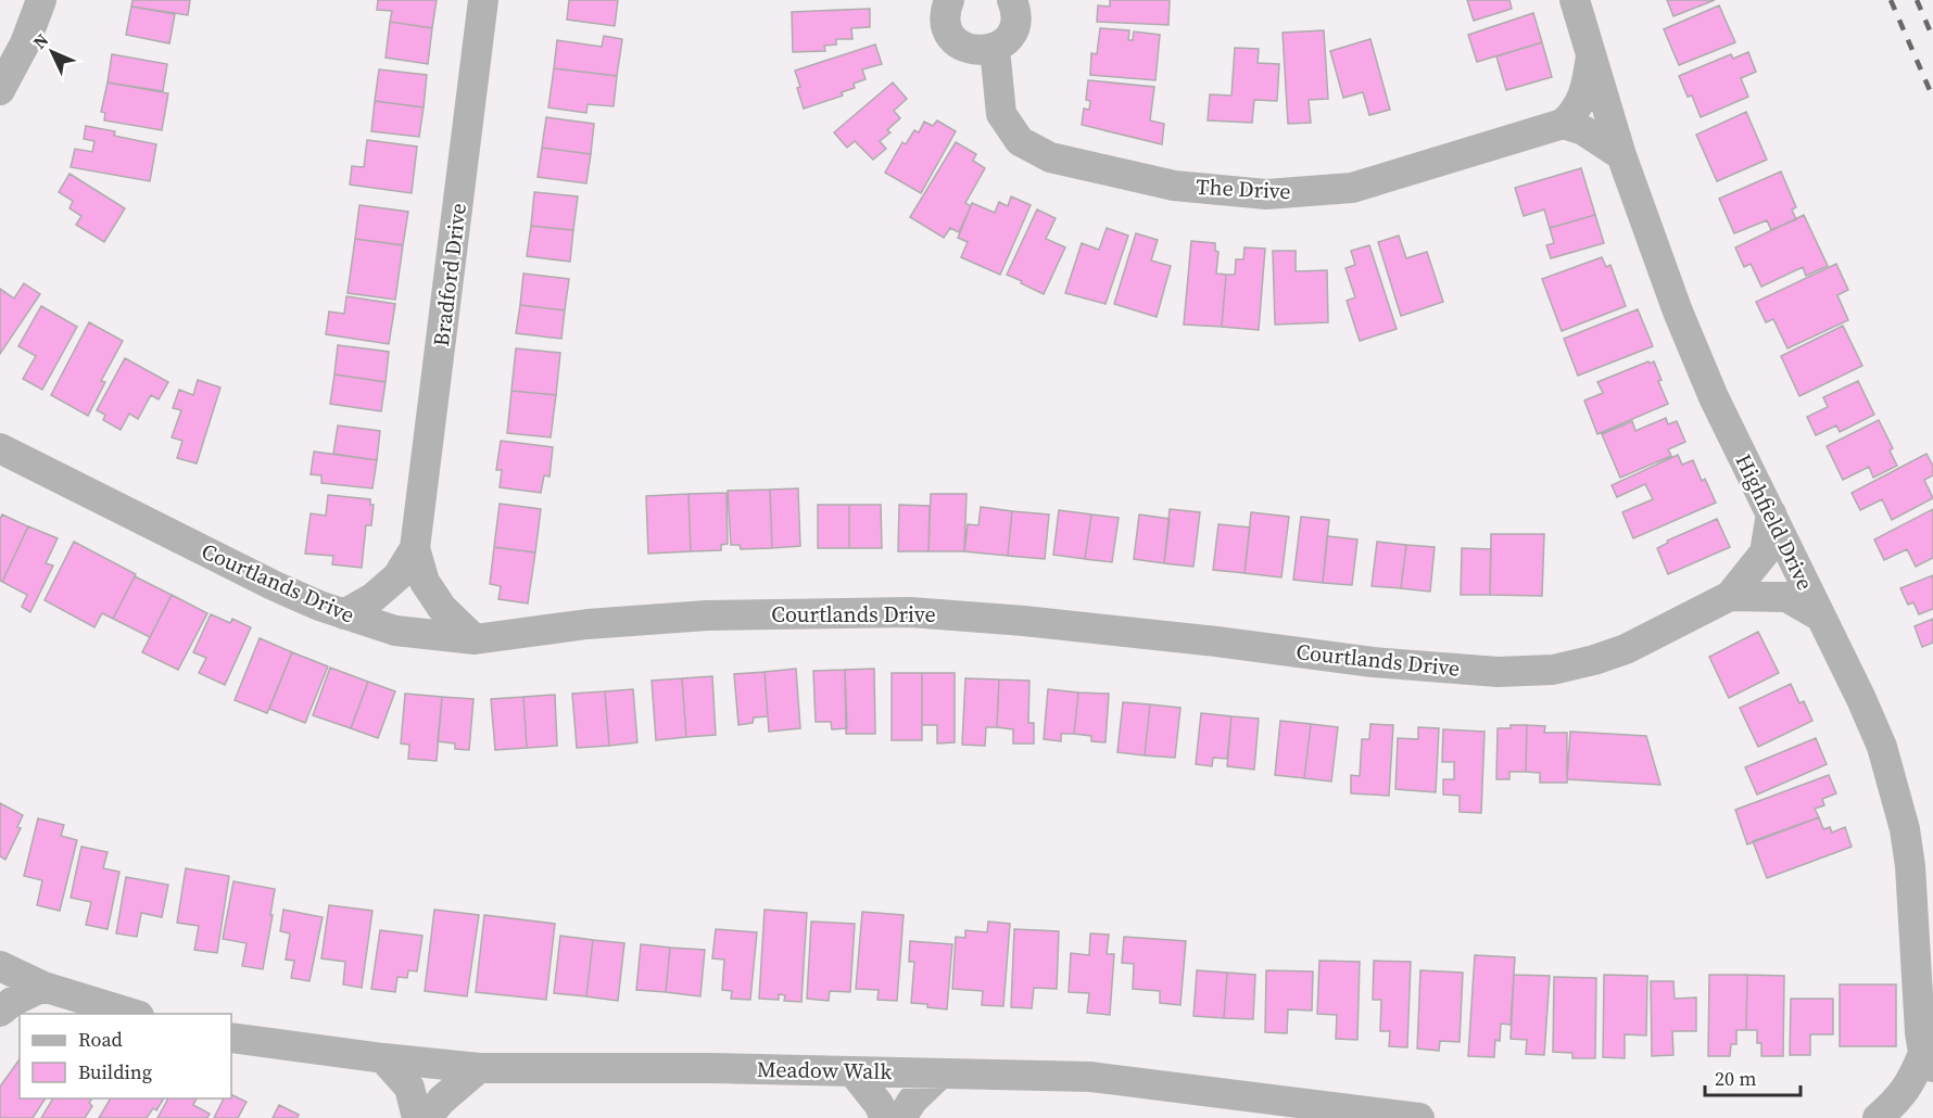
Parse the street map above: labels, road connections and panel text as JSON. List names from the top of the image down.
{
  "streets": {
    "street": [
      "The Drive",
      "Bradford Drive",
      "Highfield Drive",
      "Courtlands Drive",
      "Meadow Walk"
    ]
  },
  "crossings": [
    ["Bradford Drive", "Courtlands Drive"],
    ["Highfield Drive", "Courtlands Drive"]
  ],
  "legend": ["Road", "Building"],
  "scale_bar": "20 m",
  "north": "top left"
}
